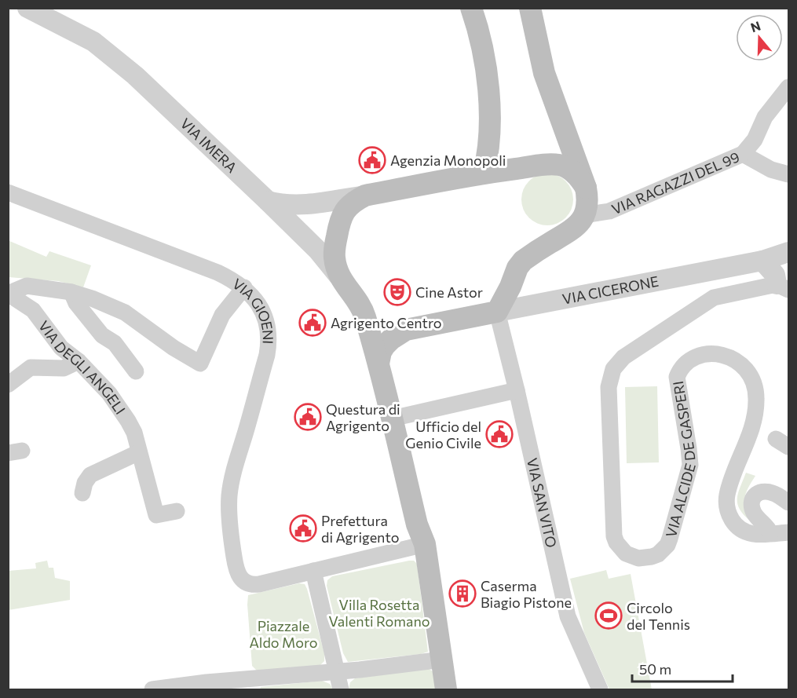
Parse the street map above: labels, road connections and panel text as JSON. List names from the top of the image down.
{
  "streets": {
    "main road": ["VIA IMERA", "VIA CICERONE"],
    "street": [
      "VIA RAGAZZI DEL 99",
      "VIA GIOENI",
      "VIA DEGLI ANGELI",
      "VIA ALCIDE DE GASPERI",
      "VIA SAN VITO"
    ]
  },
  "crossings": [
    ["VIA CICERONE", "VIA ALCIDE DE GASPERI"],
    ["VIA CICERONE", "VIA SAN VITO"]
  ],
  "parks": ["Villa Rosetta Valenti Romano", "Piazzale Aldo Moro"],
  "places": {
    "public building": [
      "Agenzia Monopoli",
      "Agrigento Centro",
      "Questura di Agrigento",
      "Ufficio del Genio Civile",
      "Prefettura di Agrigento"
    ],
    "theatre": ["Cine Astor"],
    "building": ["Caserma Biagio Pistone"],
    "sports": ["Circolo del Tennis"]
  },
  "scale_bar": "50 m",
  "north": "top"
}
